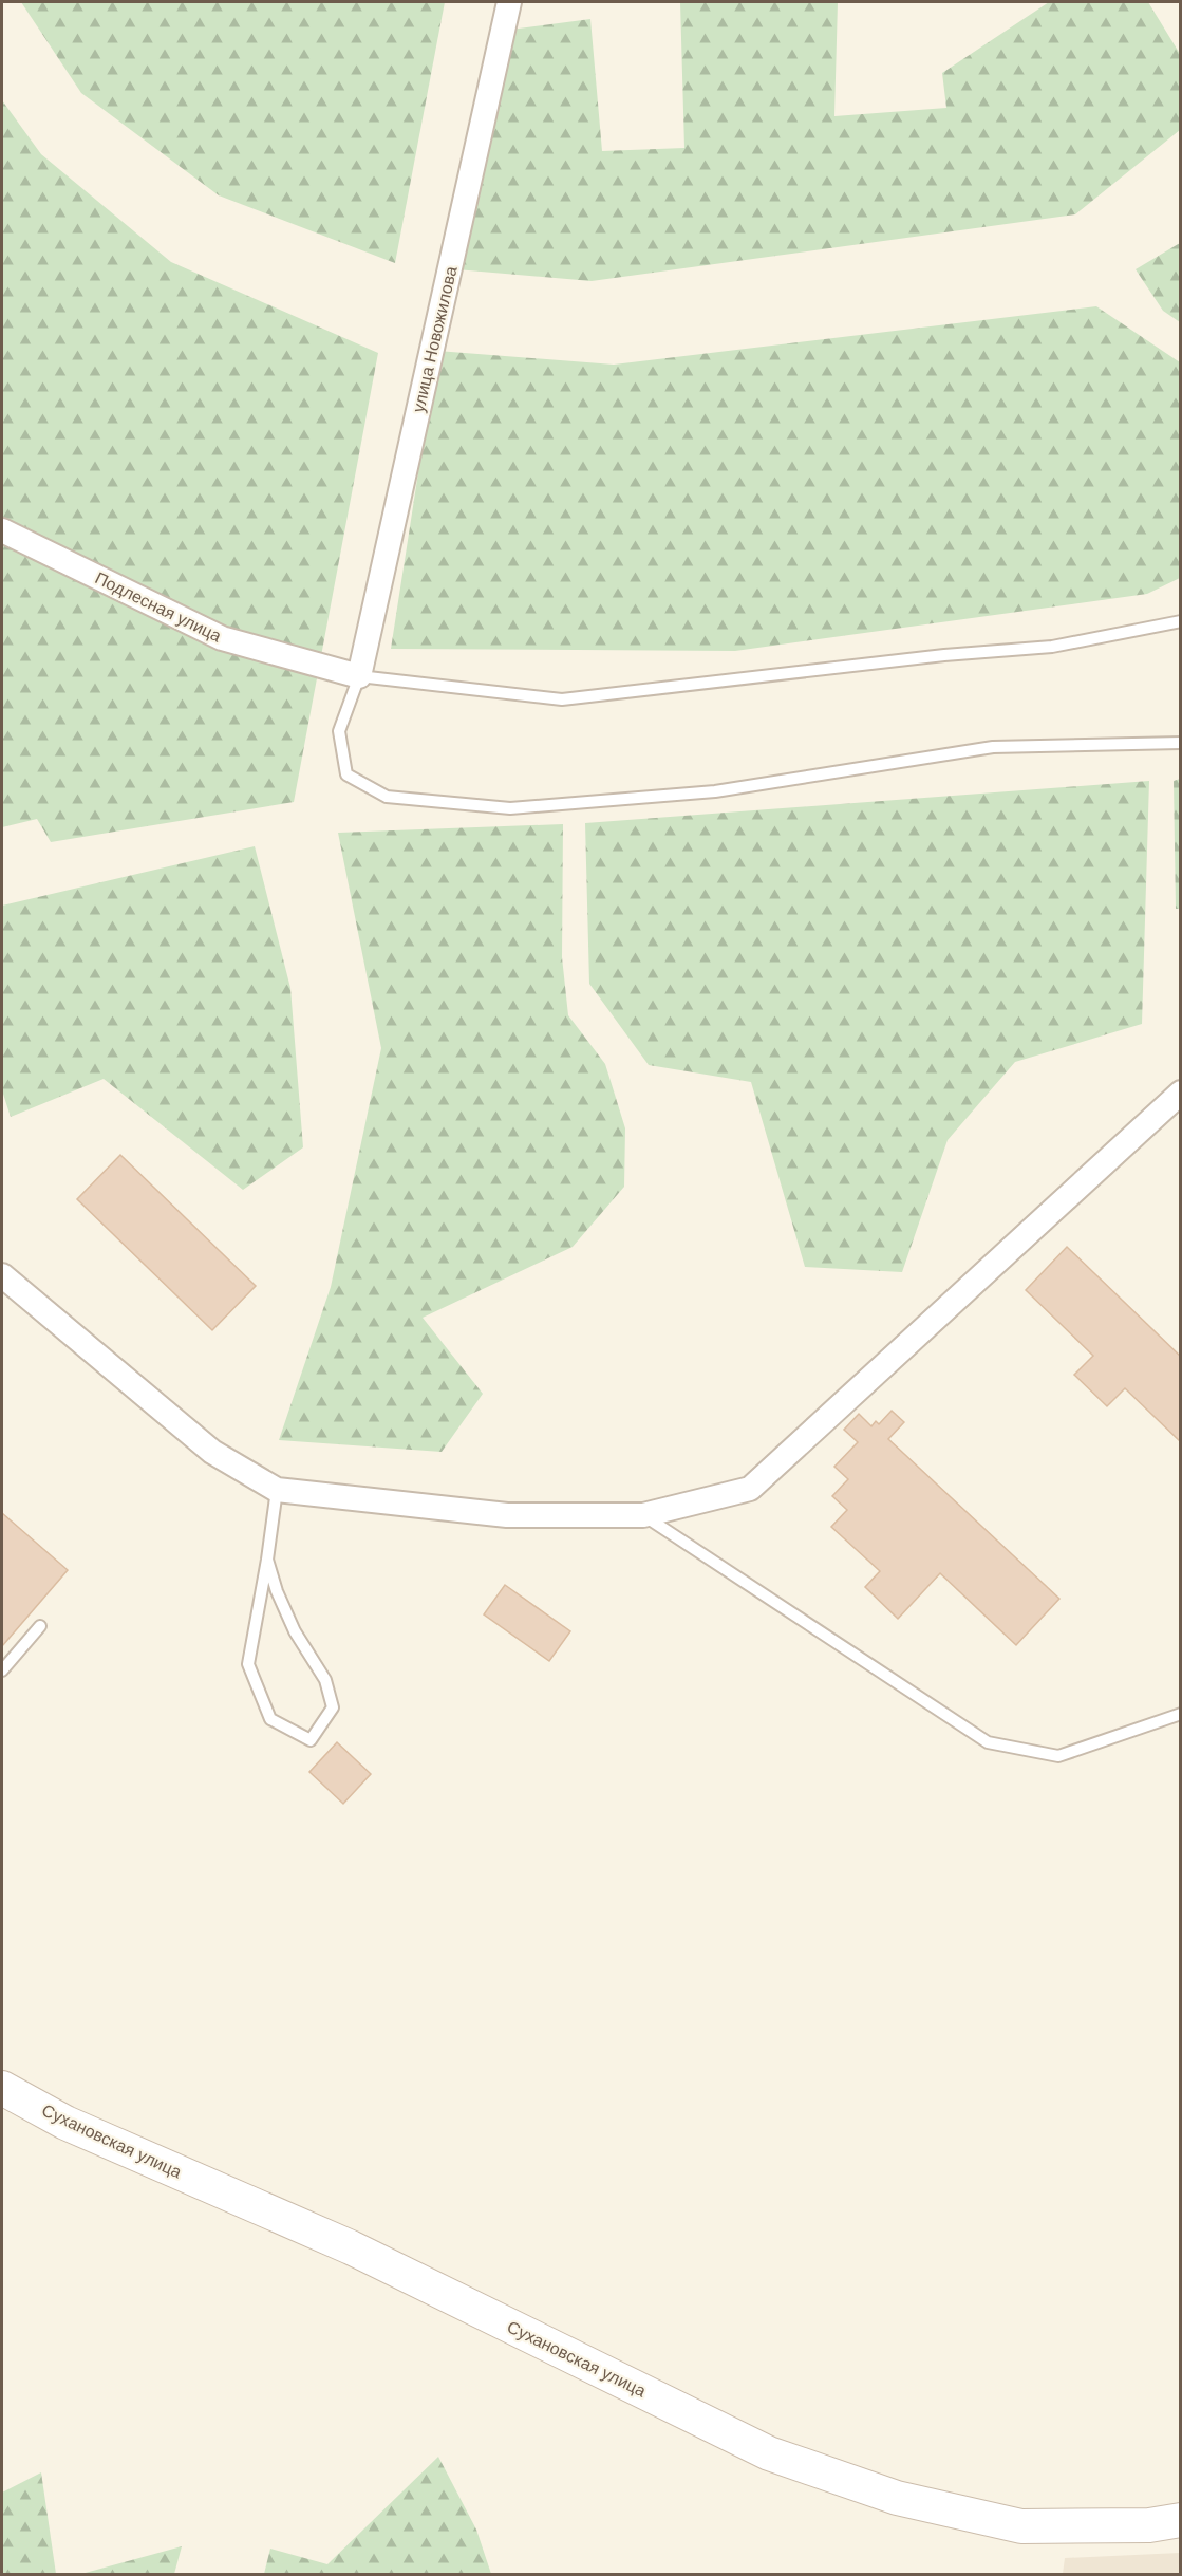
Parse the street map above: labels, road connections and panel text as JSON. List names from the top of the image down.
{
  "streets": {
    "street": ["улица Новожилова", "Подлесная улица", "Сухановская улица"]
  },
  "crossings": [
    ["улица Новожилова", "Подлесная улица"]
  ]
}
